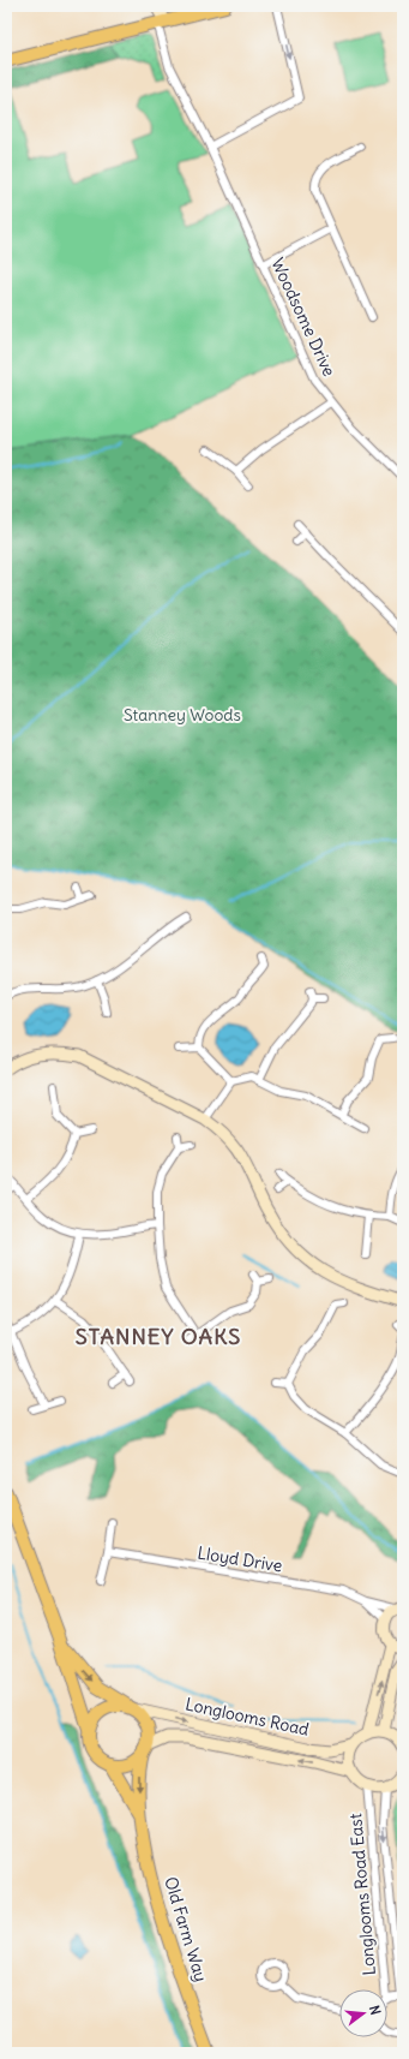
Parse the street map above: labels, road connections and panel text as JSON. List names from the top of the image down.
{
  "streets": {
    "main road": ["Old Farm Way"],
    "street": [
      "Woodsome Drive",
      "Lloyd Drive",
      "Longlooms Road",
      "Longlooms Road East"
    ]
  },
  "crossings": [
    ["Longlooms Road", "Old Farm Way"]
  ],
  "districts": ["STANNEY OAKS"],
  "parks": ["Stanney Woods"],
  "north": "right"
}
